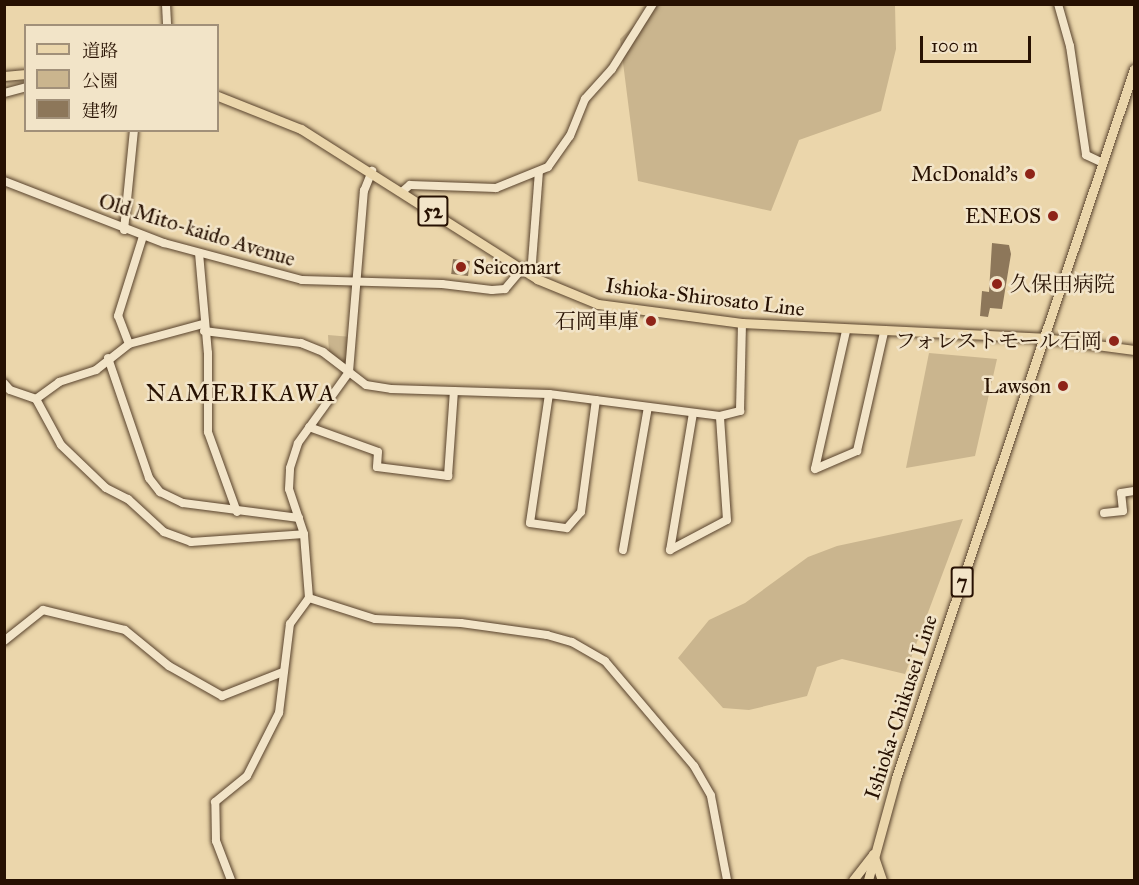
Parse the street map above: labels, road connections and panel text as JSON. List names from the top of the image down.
{
  "streets": {
    "main road": [
      "52",
      "Ishioka-Shirosato Line",
      "7",
      "Ishioka-Chikusei Line"
    ],
    "street": ["Old Mito-kaido Avenue"]
  },
  "crossings": [
    ["Old Mito-kaido Avenue", "Ishioka-Shirosato Line"],
    ["Ishioka-Shirosato Line", "Ishioka-Chikusei Line"]
  ],
  "districts": ["NAMERIKAWA"],
  "places": [
    "McDonald's",
    "ENEOS",
    "Seicomart",
    "久保田病院",
    "石岡車庫",
    "フォレストモール石岡",
    "Lawson"
  ],
  "legend": ["道路", "公園", "建物"],
  "scale_bar": "100 m"
}
